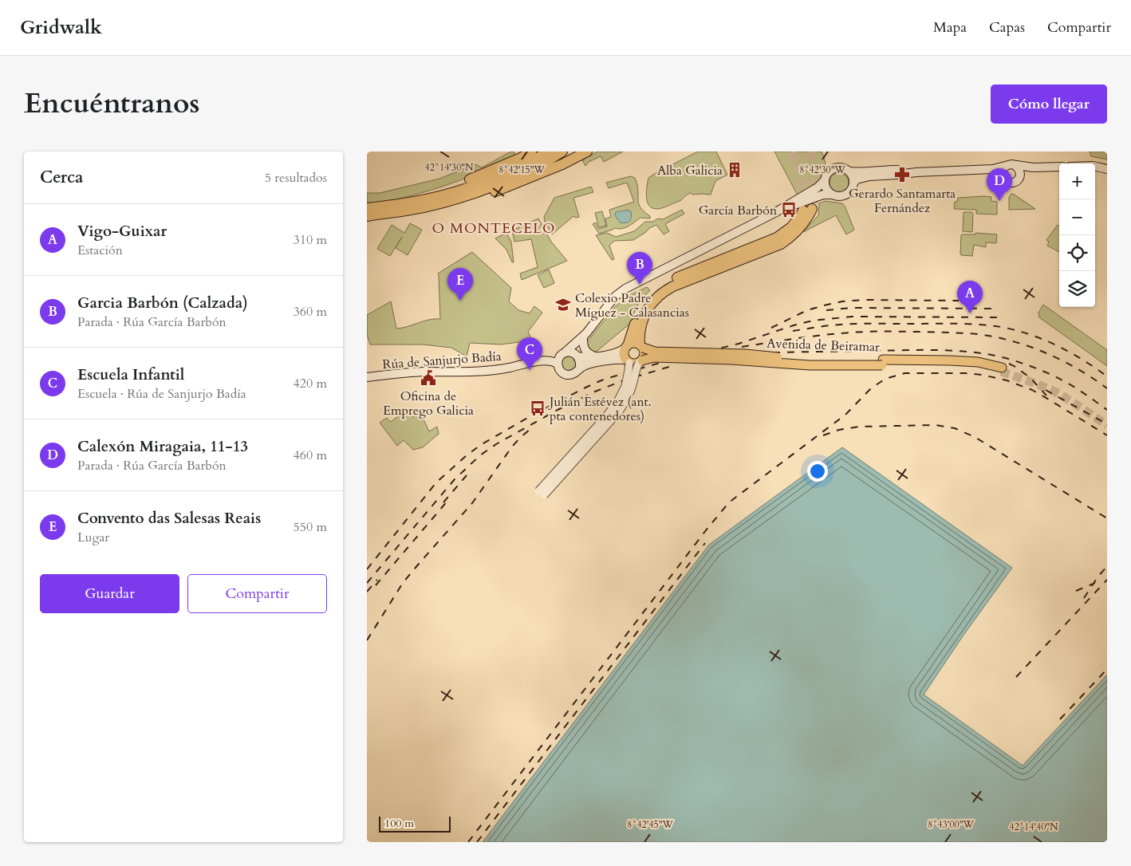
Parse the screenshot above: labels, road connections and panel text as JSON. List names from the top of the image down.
{
  "streets": {
    "main road": ["Avenida de Beiramar", "Rúa de Sanjurjo Badía"]
  },
  "districts": ["O MONTECELO"],
  "places": {
    "building": ["Alba Galicia"],
    "pharmacy": ["Gerardo Santamarta Fernández"],
    "bus stop": ["García Barbón", "Julián Estévez (ant. pta contenedores)"],
    "school or university": ["Colexio Padre Míguez - Calasancias"],
    "public building": ["Oficina de Emprego Galicia"]
  },
  "scale_bar": "100 m",
  "page": {
    "header": "Gridwalk",
    "nav": ["Mapa", "Capas", "Compartir"],
    "title": "Encuéntranos",
    "buttons": [
      "Cómo llegar",
      ["Guardar", "Compartir"]
    ],
    "heading": ["Cerca", "5 resultados"],
    "map_buttons": ["+", "−"],
    "pins": [
      "D",
      "B",
      "E",
      "A",
      "C"
    ],
    "list": [
      {
        "mark": "A",
        "name": "Vigo-Guixar",
        "note": "Estación",
        "value": "310 m"
      },
      {
        "mark": "B",
        "name": "Garcia Barbón (Calzada)",
        "note": "Parada · Rúa García Barbón",
        "value": "360 m"
      },
      {
        "mark": "C",
        "name": "Escuela Infantil",
        "note": "Escuela · Rúa de Sanjurjo Badía",
        "value": "420 m"
      },
      {
        "mark": "D",
        "name": "Calexón Miragaia, 11-13",
        "note": "Parada · Rúa García Barbón",
        "value": "460 m"
      },
      {
        "mark": "E",
        "name": "Convento das Salesas Reais",
        "note": "Lugar",
        "value": "550 m"
      }
    ],
    "scale": "100 m"
  },
  "coordinates": [
    "42°14'30\"N",
    "8°42'15\"W",
    "8°42'30\"W",
    "8°42'45\"W",
    "8°43'00\"W",
    "42°14'40\"N"
  ]
}
